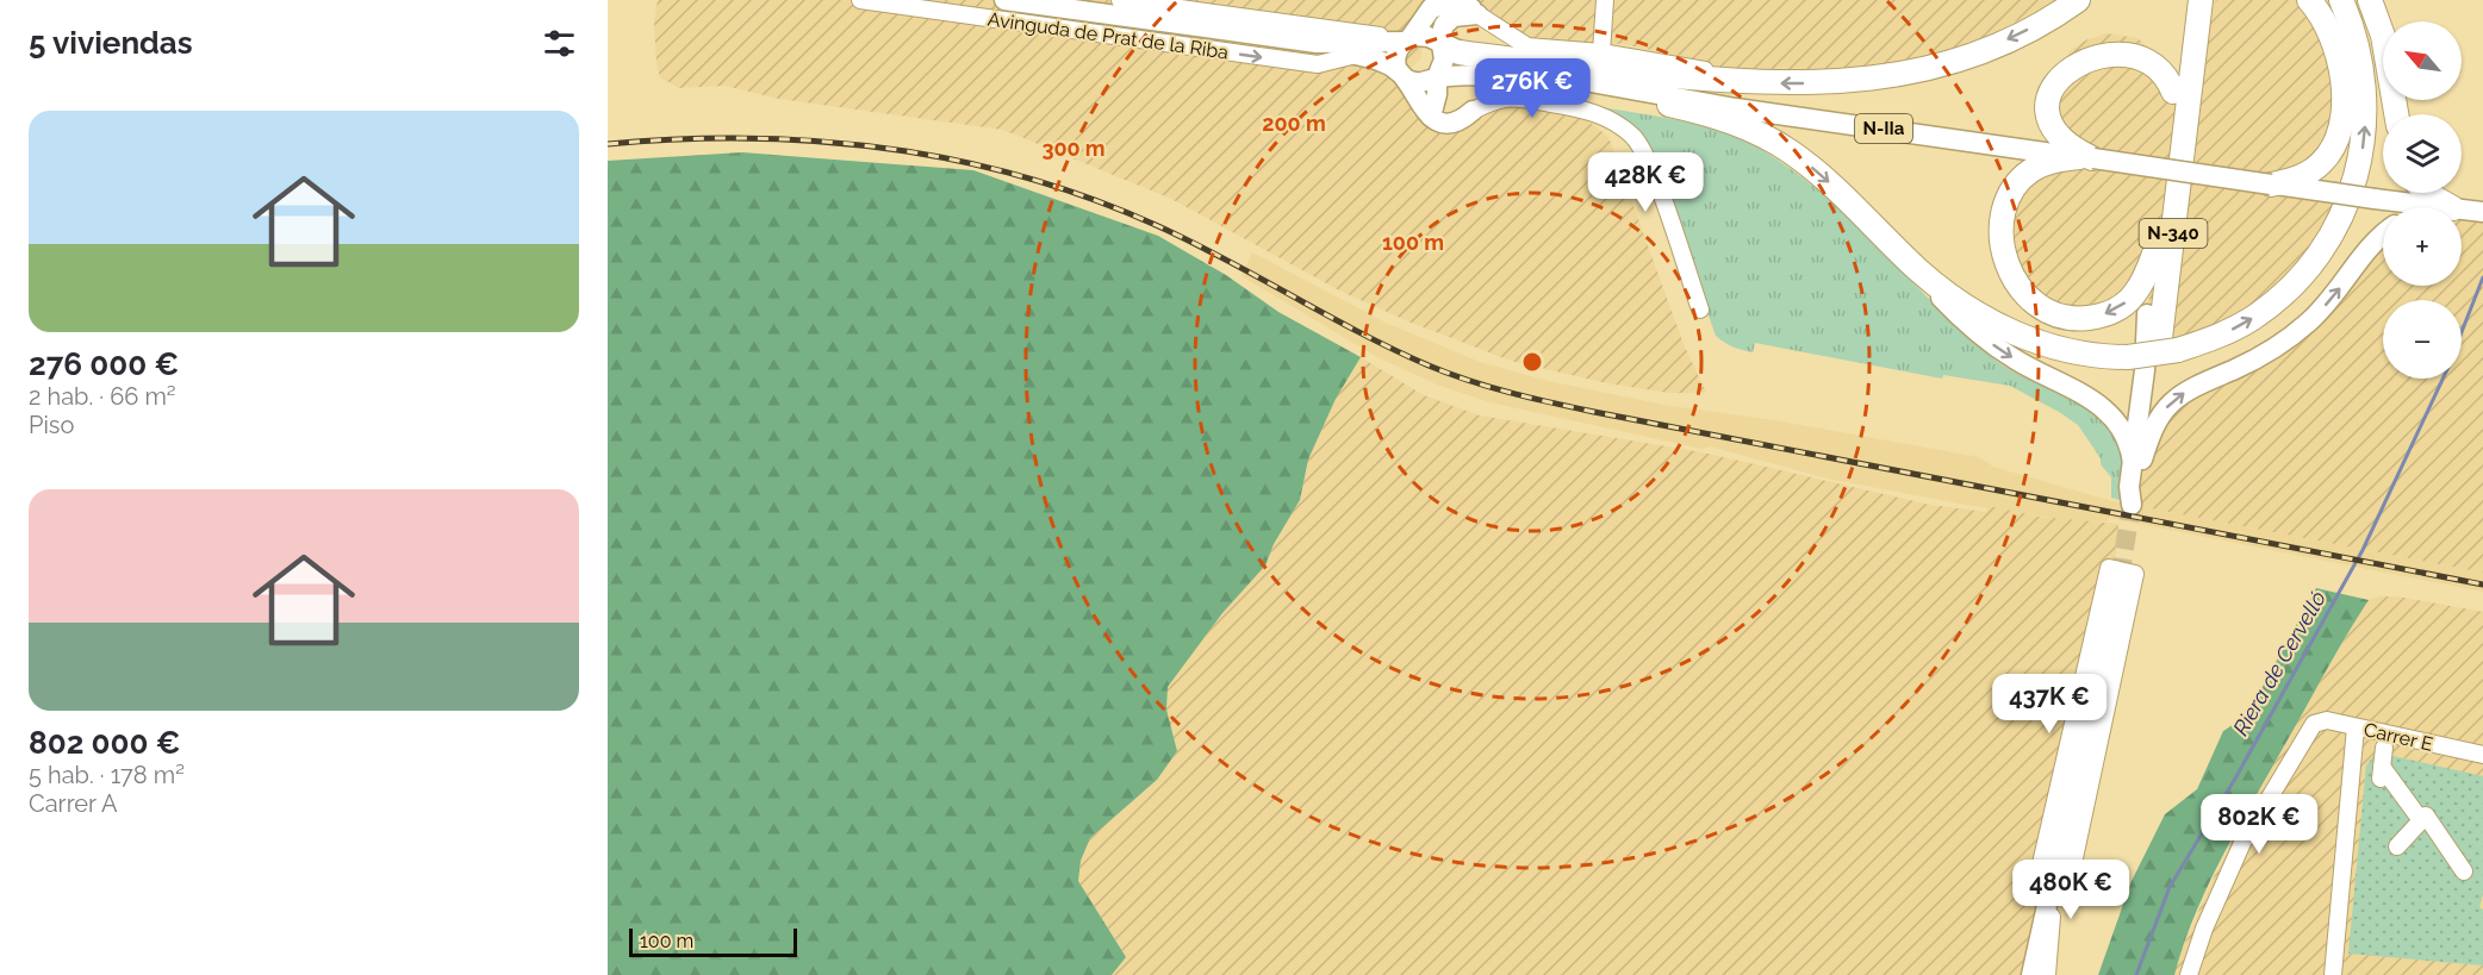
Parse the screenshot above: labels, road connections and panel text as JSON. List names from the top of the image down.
{
  "streets": {
    "highway": ["N-340"],
    "main road": ["N-IIa"],
    "street": ["Avinguda de Prat de la Riba", "Carrer E"]
  },
  "crossings": [
    ["Avinguda de Prat de la Riba", "N-IIa"]
  ],
  "water": ["Riera de Cervelló"],
  "scale_bar": "100 m",
  "north": "top left",
  "page": {
    "heading": "5 viviendas",
    "map_buttons": ["+", "−"],
    "price": [
      "276K €",
      "428K €",
      "437K €",
      "802K €",
      "480K €"
    ],
    "list": [
      {
        "name": "276 000 €",
        "note": "2 hab. · 66 m² · Piso"
      },
      {
        "name": "802 000 €",
        "note": "5 hab. · 178 m² · Carrer A"
      }
    ],
    "scale": "100 m"
  },
  "rings": ["200 m", "300 m", "100 m"]
}
